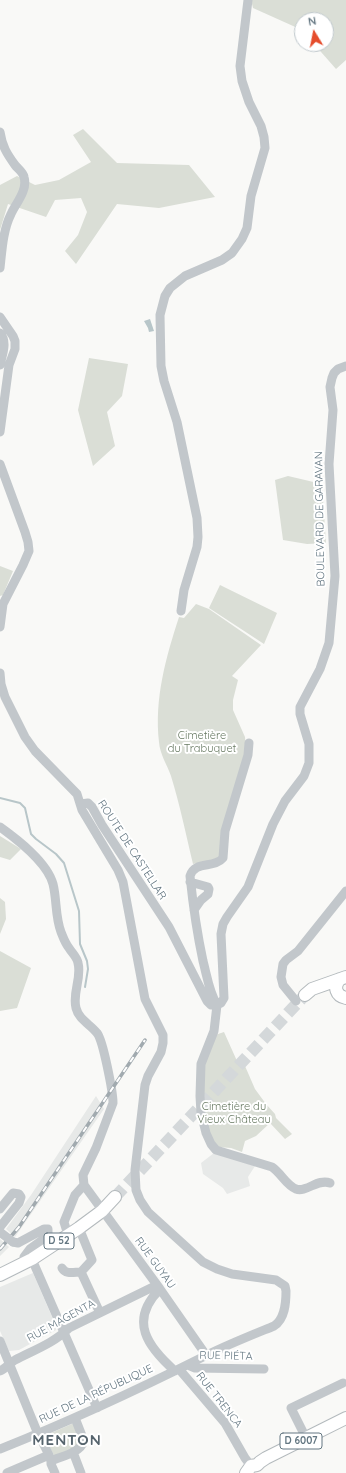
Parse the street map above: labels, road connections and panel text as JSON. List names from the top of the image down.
{
  "streets": {
    "main road": ["D 52", "D 6007"],
    "street": [
      "BOULEVARD DE GARAVAN",
      "ROUTE DE CASTELLAR",
      "RUE GUYAU",
      "RUE MAGENTA",
      "RUE PIÉTA",
      "RUE DE LA RÉPUBLIQUE",
      "RUE TRENCA"
    ]
  },
  "crossings": [
    ["BOULEVARD DE GARAVAN", "ROUTE DE CASTELLAR"],
    ["ROUTE DE CASTELLAR", "RUE DE LA RÉPUBLIQUE"],
    ["D 52", "RUE GUYAU"],
    ["RUE GUYAU", "RUE MAGENTA"],
    ["RUE GUYAU", "RUE DE LA RÉPUBLIQUE"],
    ["RUE GUYAU", "RUE TRENCA"],
    ["RUE MAGENTA", "RUE TRENCA"],
    ["RUE PIÉTA", "RUE DE LA RÉPUBLIQUE"],
    ["RUE DE LA RÉPUBLIQUE", "RUE TRENCA"],
    ["RUE TRENCA", "D 6007"]
  ],
  "districts": ["MENTON"],
  "parks": ["Cimetière du Trabuquet", "Cimetière du Vieux Château"],
  "north": "top"
}
